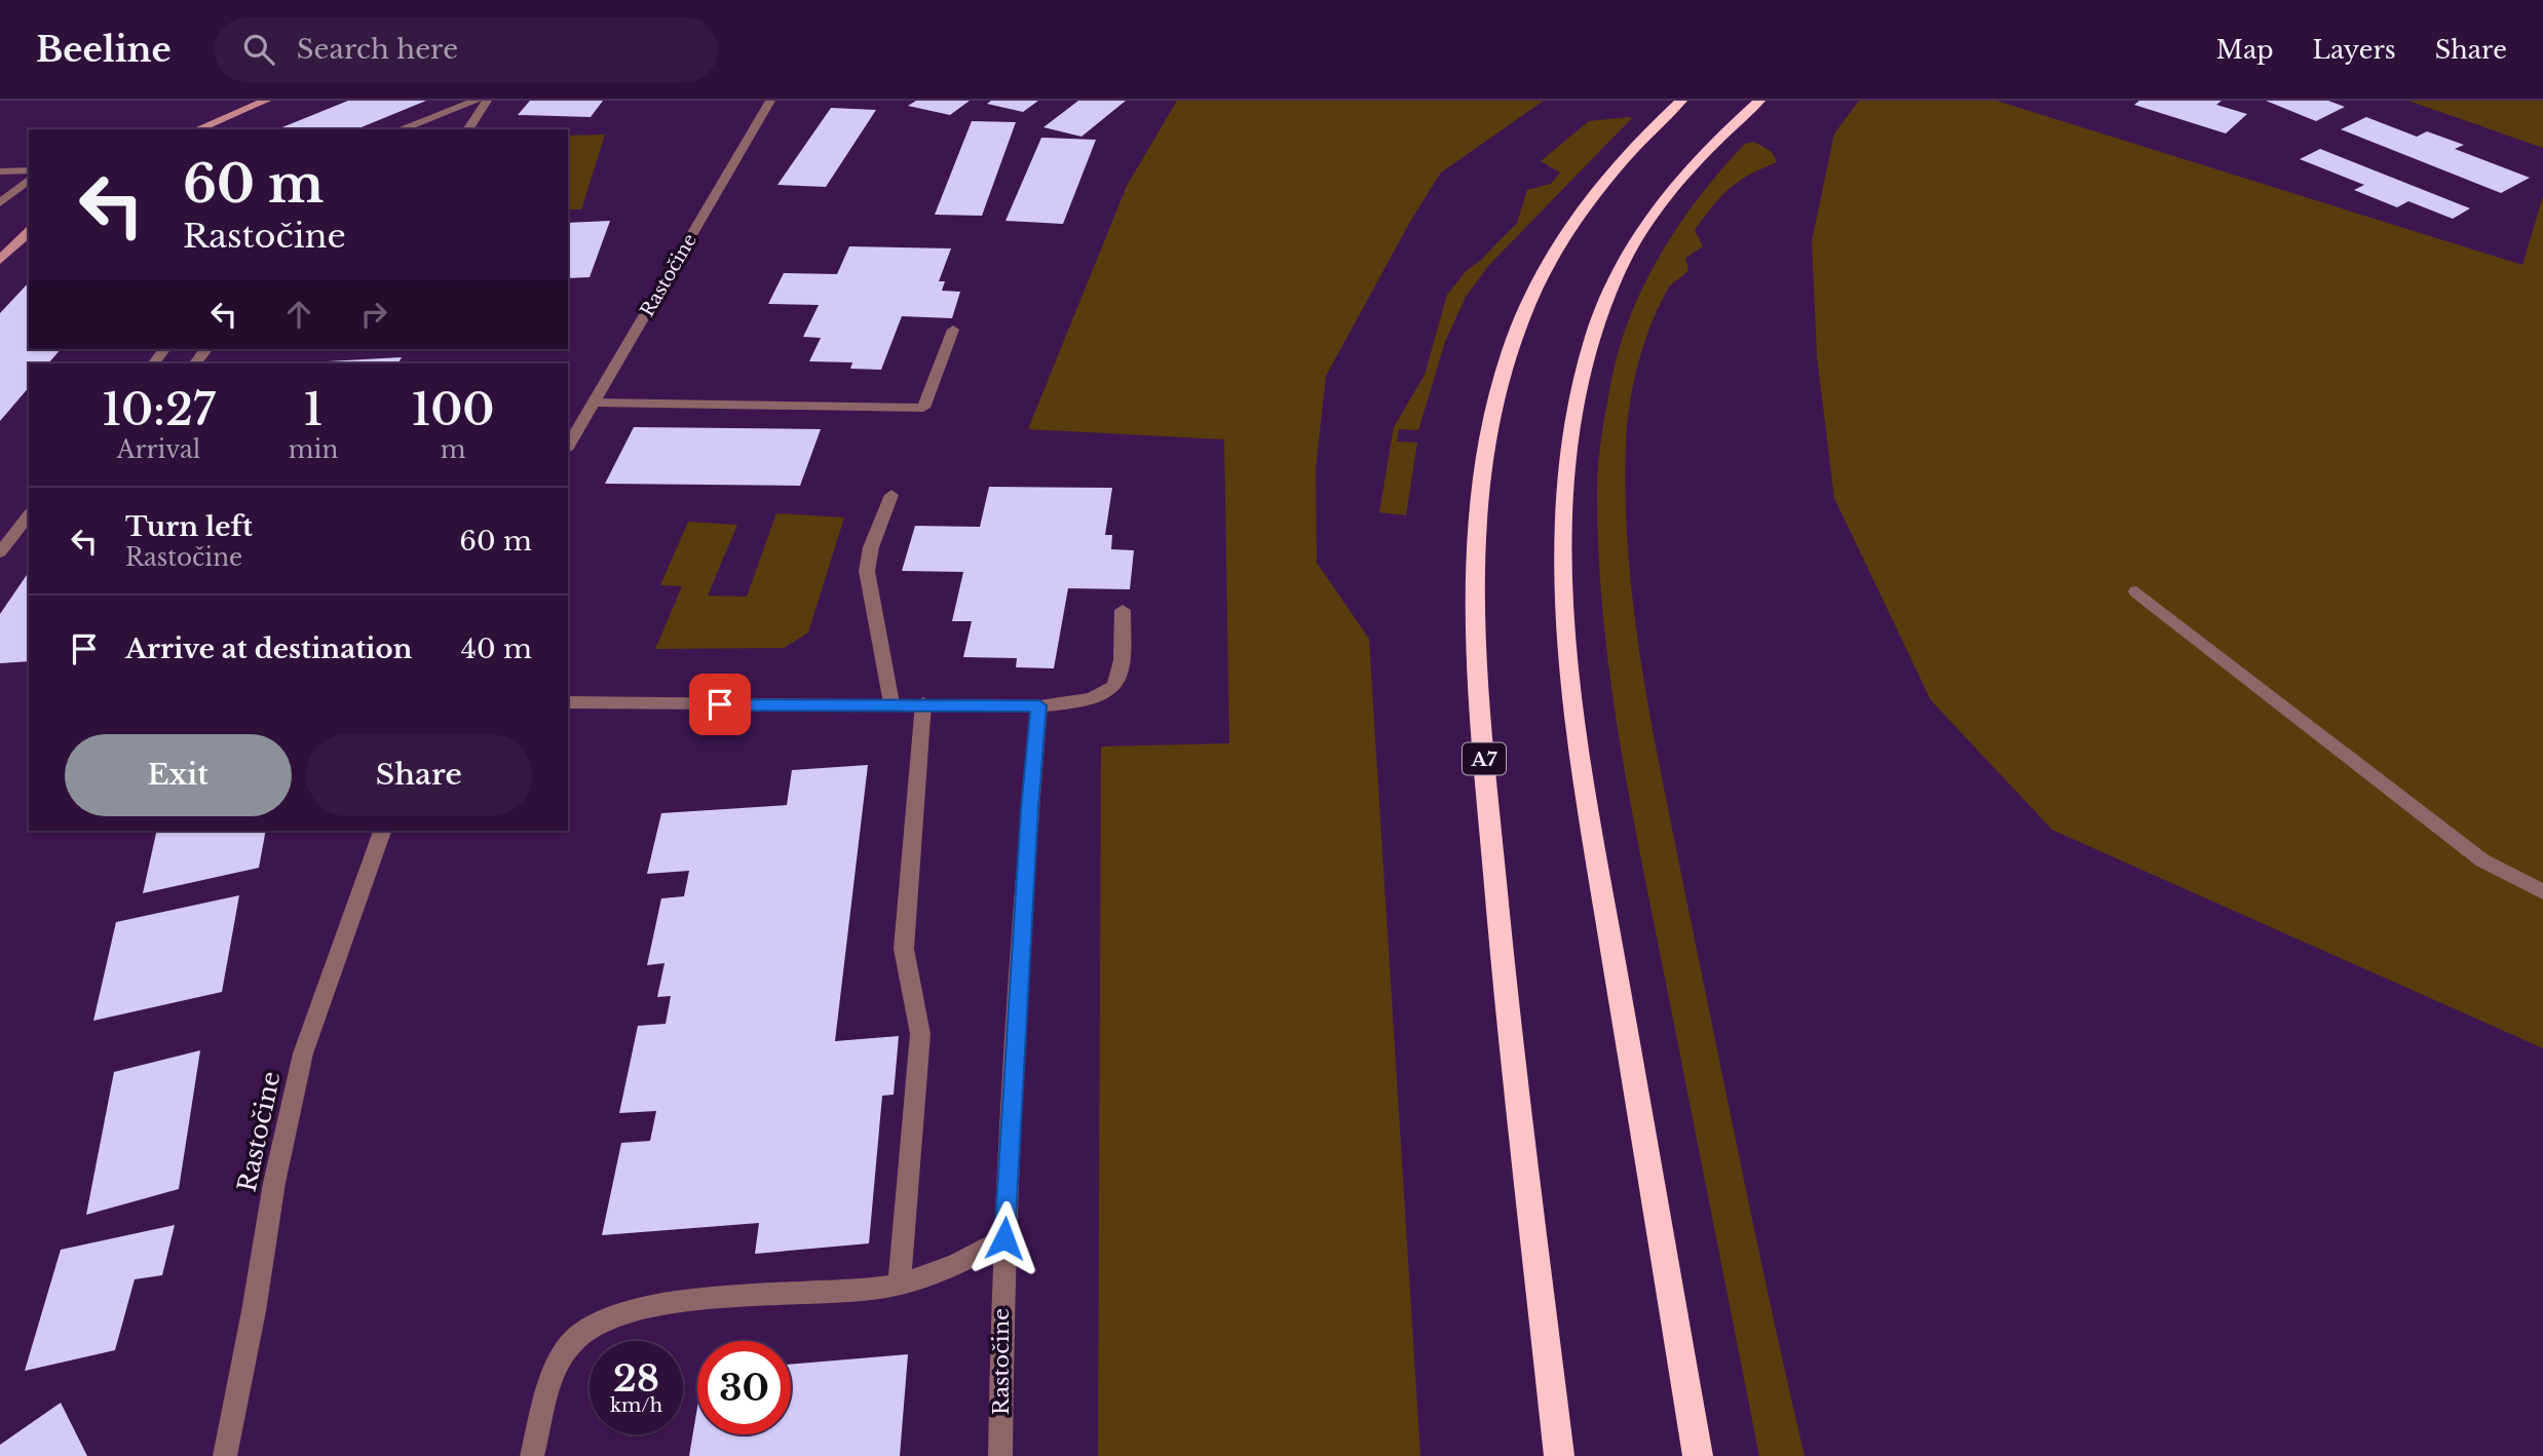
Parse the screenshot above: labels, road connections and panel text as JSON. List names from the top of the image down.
{
  "streets": {
    "highway": ["A7"],
    "street": ["Rastočine"]
  },
  "page": {
    "header": "Beeline",
    "search": "Search here",
    "nav": ["Map", "Layers", "Share"],
    "turn": ["60 m", "Rastočine"],
    "eta": [
      "10:27",
      "Arrival",
      "1",
      "min",
      "100",
      "m"
    ],
    "list": [
      {
        "name": "Turn left",
        "note": "Rastočine",
        "value": "60 m"
      },
      {
        "name": "Arrive at destination",
        "value": "40 m"
      }
    ],
    "buttons": ["Exit", "Share"],
    "speed": "28 km/h",
    "limit": "30"
  }
}
